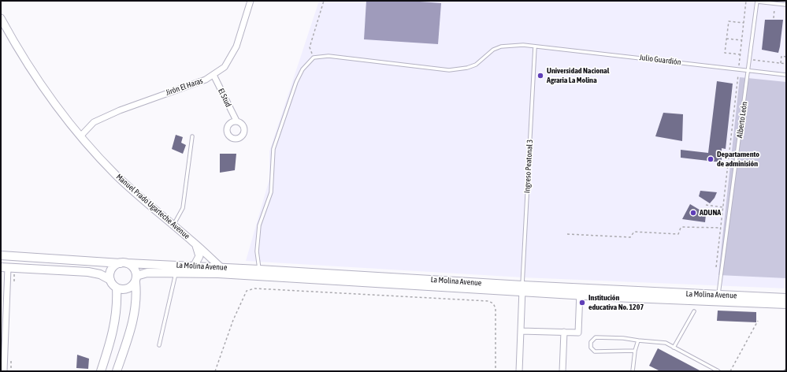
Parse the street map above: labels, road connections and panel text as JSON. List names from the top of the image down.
{
  "streets": {
    "main road": ["La Molina Avenue"],
    "street": ["Jirón El Haras", "El Stud", "Manuel Prado Ugarteche Avenue"],
    "lane": ["Julio Guardión", "Alberto León", "Ingreso Peatonal 3"]
  },
  "crossings": [
    ["Julio Guardión", "Alberto León"],
    ["Julio Guardión", "Ingreso Peatonal 3"],
    ["Jirón El Haras", "El Stud"],
    ["Jirón El Haras", "Manuel Prado Ugarteche Avenue"],
    ["Alberto León", "La Molina Avenue"],
    ["Ingreso Peatonal 3", "La Molina Avenue"],
    ["Manuel Prado Ugarteche Avenue", "La Molina Avenue"]
  ],
  "places": [
    "Universidad Nacional Agraria La Molina",
    "Departamento de adminisión",
    "ADUNA",
    "Institución educativa No. 1207"
  ]
}
